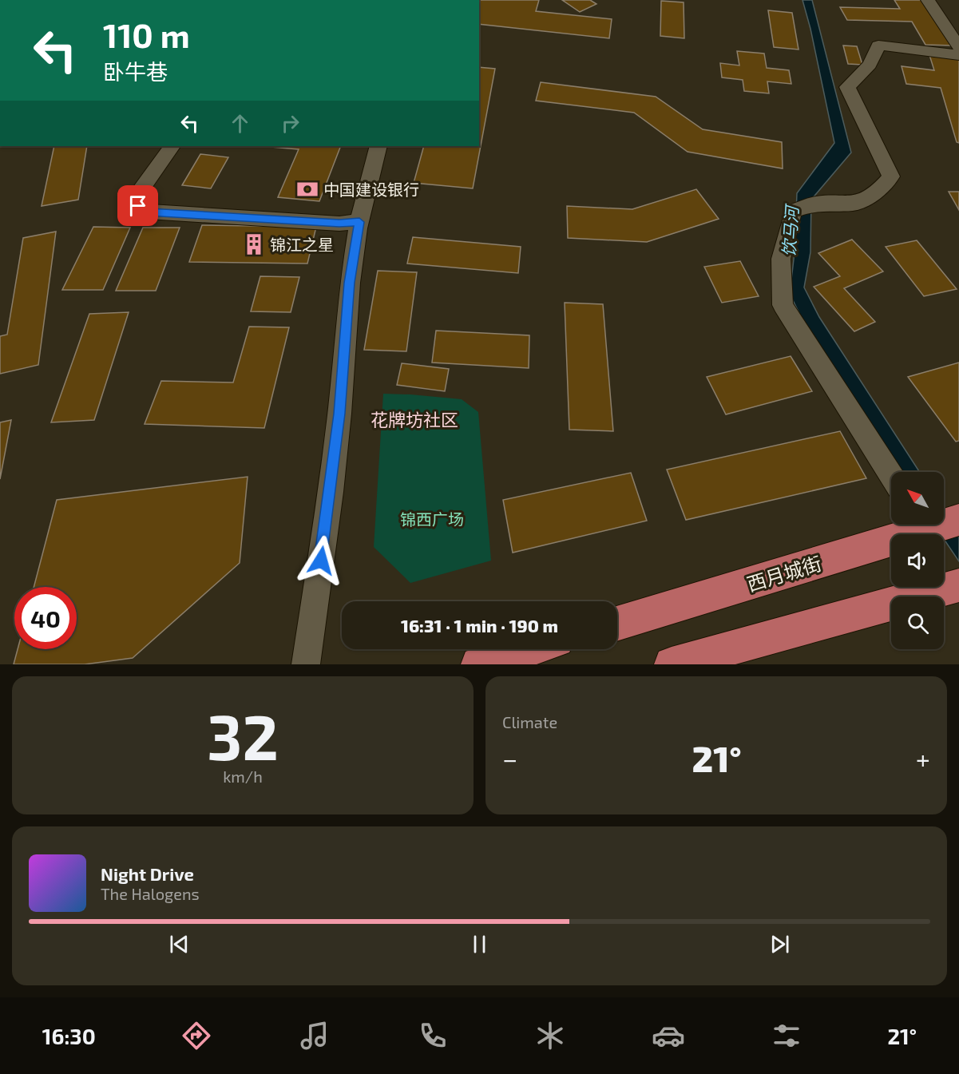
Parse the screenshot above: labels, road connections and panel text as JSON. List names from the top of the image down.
{
  "streets": {
    "main road": ["西月城街"]
  },
  "districts": ["花牌坊社区"],
  "water": ["饮马河"],
  "parks": ["锦西广场"],
  "places": {
    "bank": ["中国建设银行"],
    "building": ["锦江之星"]
  },
  "north": "top left",
  "page": {
    "turn": ["110 m", "卧牛巷"],
    "limit": "40",
    "trip": "16:31 · 1 min · 190 m",
    "tile": [
      ["32", "km/h"],
      "Climate"
    ],
    "heat": ["−", "21°", "+"],
    "song": ["Night Drive", "The Halogens"],
    "tabs": ["16:30", "21°"]
  }
}
